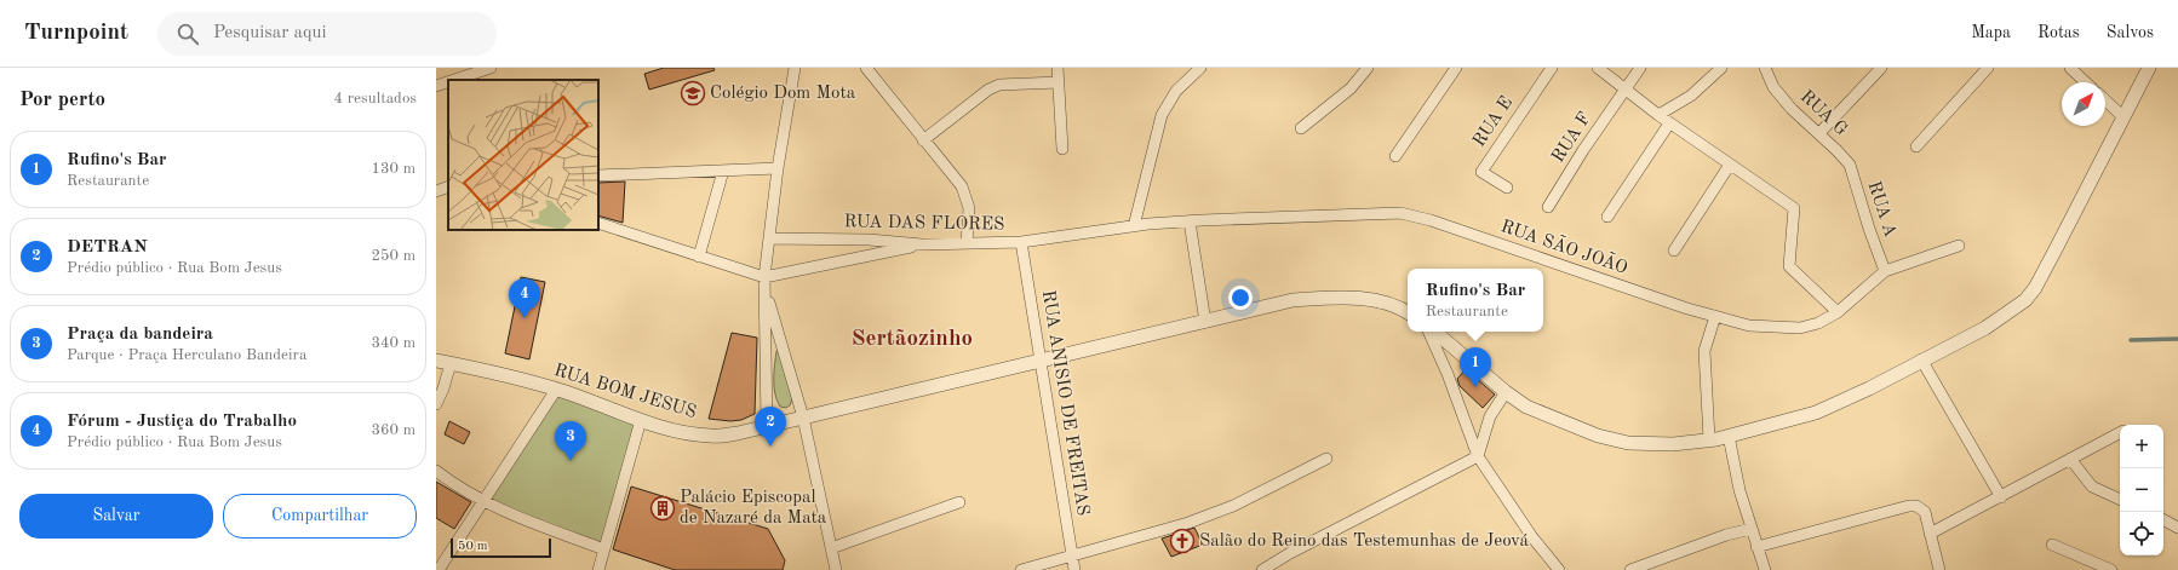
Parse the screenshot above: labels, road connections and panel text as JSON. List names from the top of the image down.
{
  "streets": {
    "street": [
      "RUA G",
      "RUA E",
      "RUA F",
      "RUA A",
      "RUA DAS FLORES",
      "RUA SÃO JOÃO",
      "RUA BOM JESUS",
      "RUA ANISIO DE FREITAS"
    ]
  },
  "crossings": [
    ["RUA G", "RUA A"],
    ["RUA A", "RUA SÃO JOÃO"],
    ["RUA DAS FLORES", "RUA SÃO JOÃO"],
    ["RUA DAS FLORES", "RUA ANISIO DE FREITAS"],
    ["RUA BOM JESUS", "RUA ANISIO DE FREITAS"]
  ],
  "districts": ["Sertãozinho"],
  "places": {
    "school or university": ["Colégio Dom Mota"],
    "building": ["Palácio Episcopal de Nazaré da Mata"],
    "church": ["Salão do Reino das Testemunhas de Jeová"]
  },
  "scale_bar": "50 m",
  "north": "top right",
  "page": {
    "header": "Turnpoint",
    "search": "Pesquisar aqui",
    "nav": ["Mapa", "Rotas", "Salvos"],
    "heading": ["Por perto", "4 resultados"],
    "list": [
      {
        "mark": "1",
        "name": "Rufino's Bar",
        "note": "Restaurante",
        "value": "130 m"
      },
      {
        "mark": "2",
        "name": "DETRAN",
        "note": "Prédio público · Rua Bom Jesus",
        "value": "250 m"
      },
      {
        "mark": "3",
        "name": "Praça da bandeira",
        "note": "Parque · Praça Herculano Bandeira",
        "value": "340 m"
      },
      {
        "mark": "4",
        "name": "Fórum - Justiça do Trabalho",
        "note": "Prédio público · Rua Bom Jesus",
        "value": "360 m"
      }
    ],
    "popup": ["Rufino's Bar", "Restaurante"],
    "pins": [
      "4",
      "1",
      "2",
      "3"
    ],
    "map_buttons": ["+", "−"],
    "buttons": ["Salvar", "Compartilhar"],
    "scale": "50 m"
  }
}
